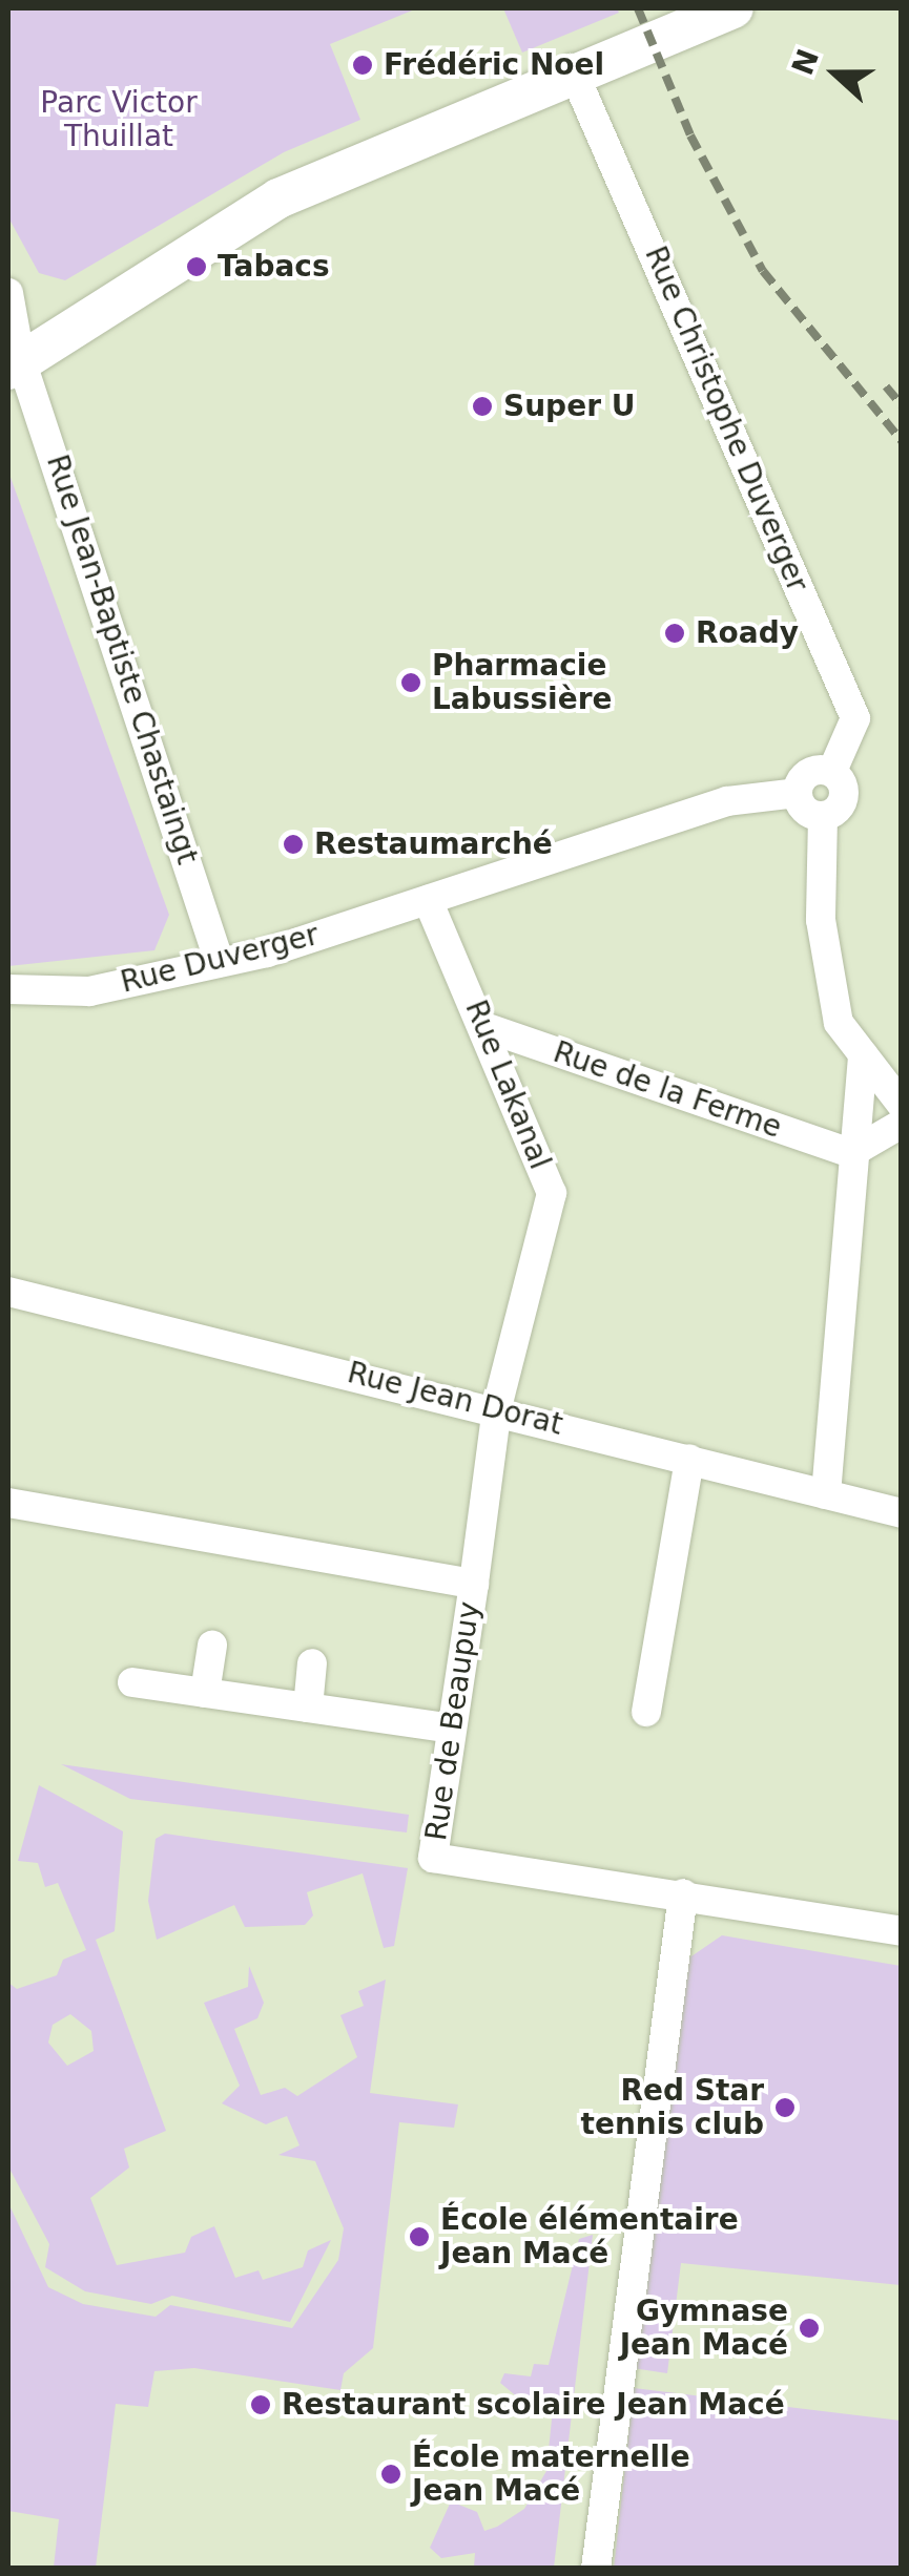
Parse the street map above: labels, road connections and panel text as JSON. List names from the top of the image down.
{
  "streets": {
    "street": [
      "Rue Christophe Duverger",
      "Rue Jean-Baptiste Chastaingt",
      "Rue Duverger",
      "Rue Lakanal",
      "Rue de la Ferme",
      "Rue Jean Dorat",
      "Rue de Beaupuy"
    ]
  },
  "crossings": [
    ["Rue Jean-Baptiste Chastaingt", "Rue Duverger"],
    ["Rue Duverger", "Rue Lakanal"],
    ["Rue Lakanal", "Rue de la Ferme"],
    ["Rue Lakanal", "Rue Jean Dorat"],
    ["Rue Lakanal", "Rue de Beaupuy"]
  ],
  "parks": ["Parc Victor Thuillat"],
  "places": [
    "Frédéric Noel",
    "Tabacs",
    "Super U",
    "Roady",
    "Pharmacie Labussière",
    "Restaumarché",
    "Red Star tennis club",
    "École élémentaire Jean Macé",
    "Gymnase Jean Macé",
    "Restaurant scolaire Jean Macé",
    "École maternelle Jean Macé"
  ],
  "north": "left"
}
